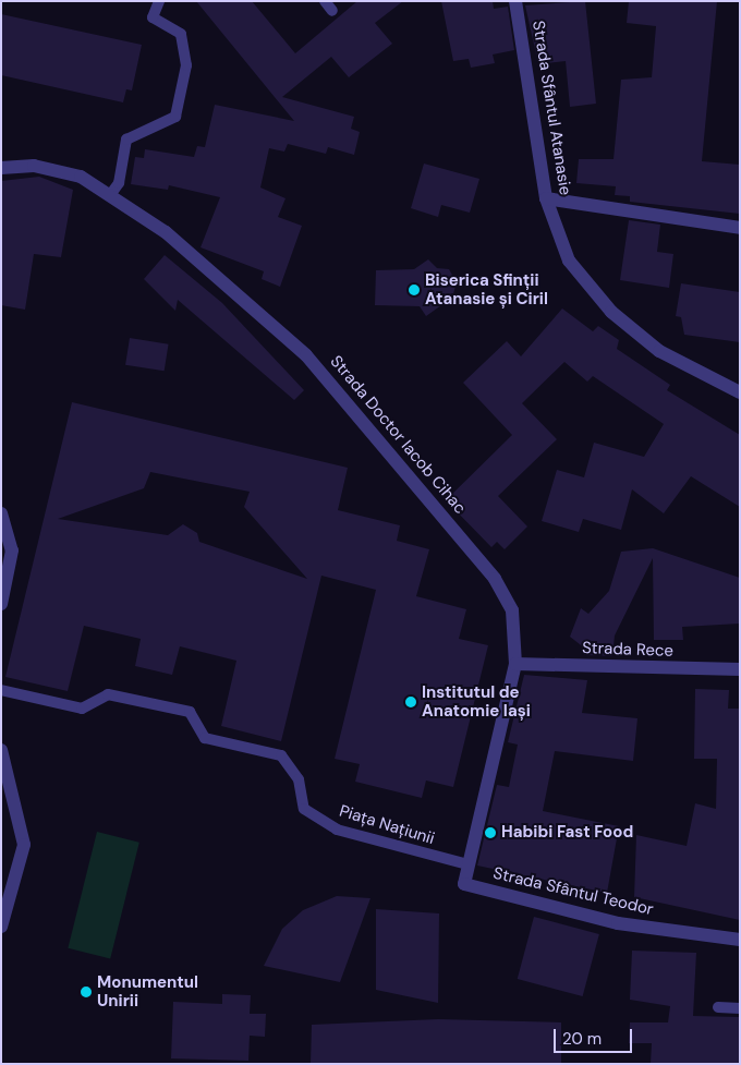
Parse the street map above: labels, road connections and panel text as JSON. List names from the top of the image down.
{
  "streets": {
    "street": [
      "Strada Sfântul Atanasie",
      "Strada Doctor Iacob Cihac",
      "Strada Rece",
      "Strada Sfântul Teodor"
    ],
    "lane": ["Piața Națiunii"]
  },
  "crossings": [
    ["Strada Doctor Iacob Cihac", "Strada Rece"],
    ["Strada Doctor Iacob Cihac", "Piața Națiunii"],
    ["Strada Doctor Iacob Cihac", "Strada Sfântul Teodor"]
  ],
  "places": [
    "Biserica Sfinții Atanasie și Ciril",
    "Institutul de Anatomie Iași",
    "Habibi Fast Food",
    "Monumentul Unirii"
  ],
  "scale_bar": "20 m"
}
